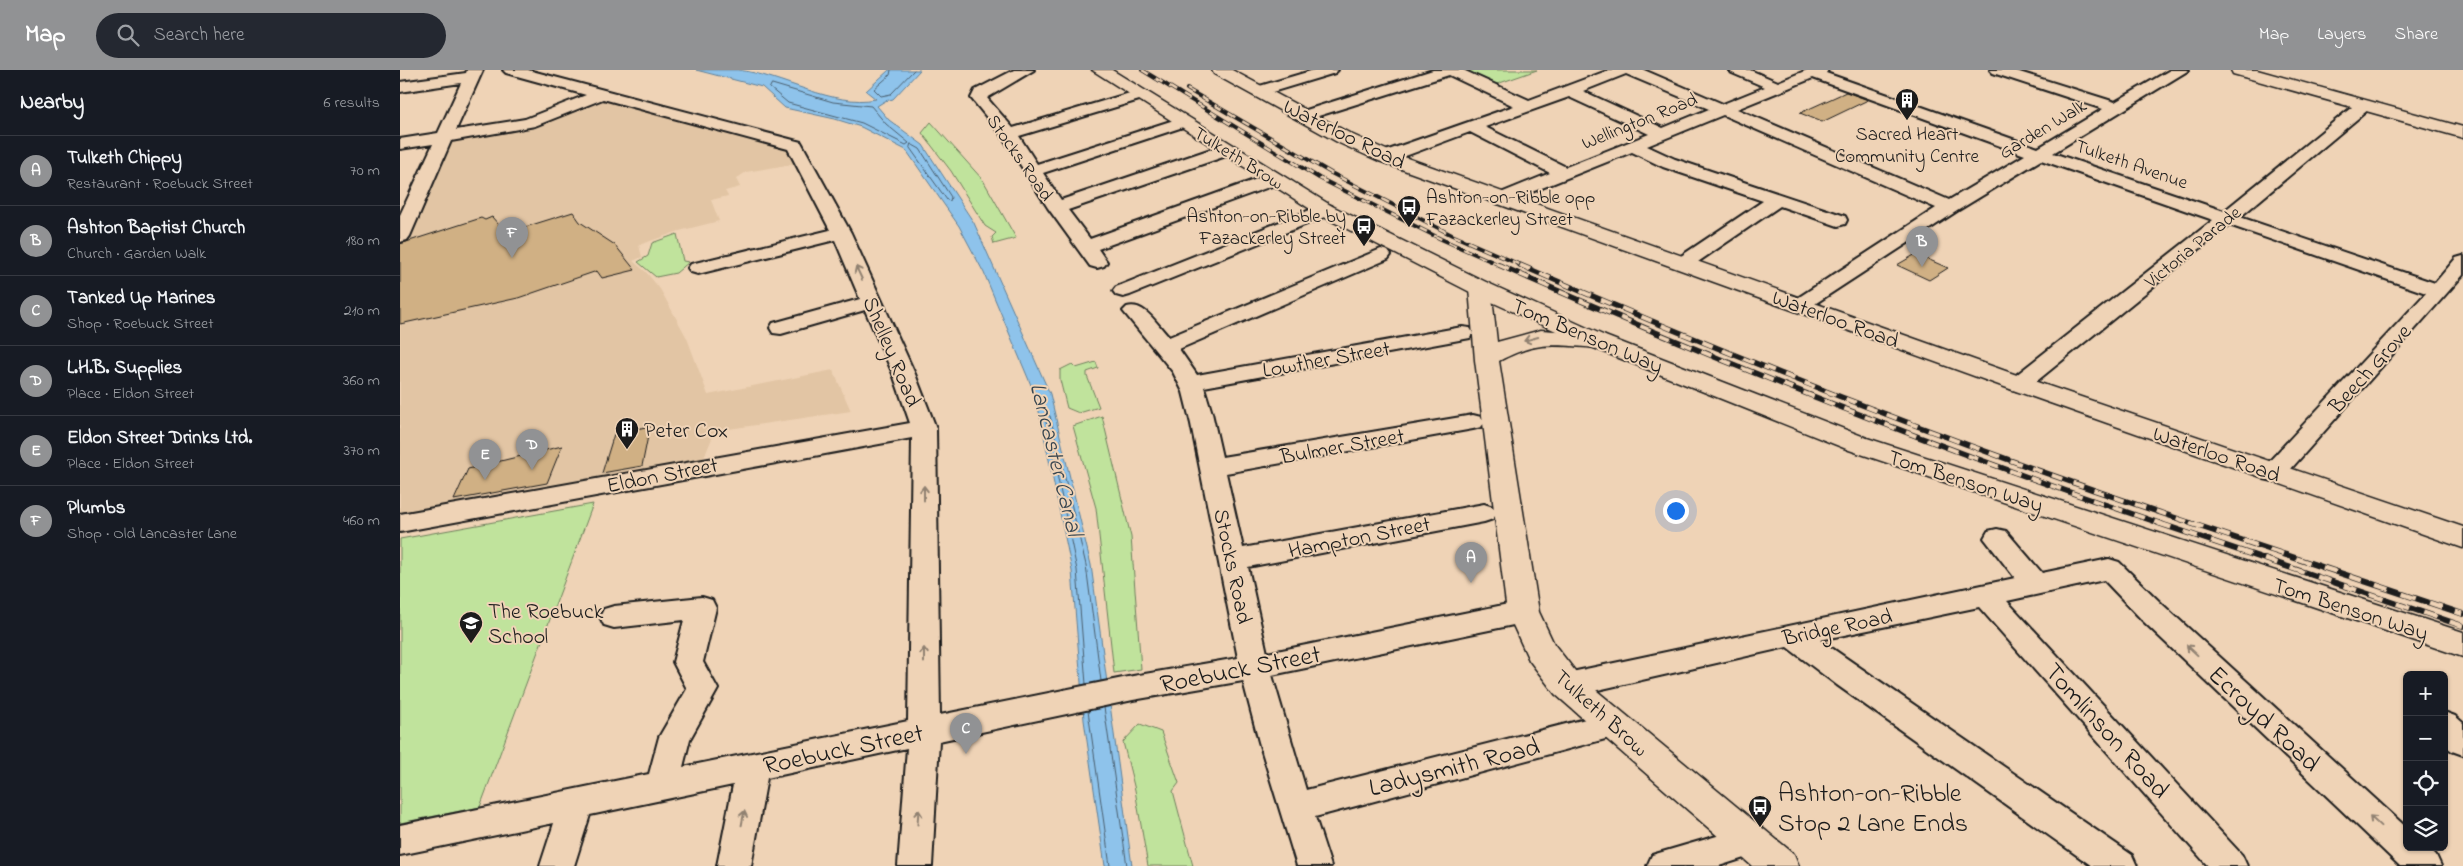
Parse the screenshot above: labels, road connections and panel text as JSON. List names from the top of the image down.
{
  "streets": {
    "street": [
      "Wellington Road",
      "Garden Walk",
      "Waterloo Road",
      "Stocks Road",
      "Tulketh Brow",
      "Tulketh Avenue",
      "Victoria Parade",
      "Tom Benson Way",
      "Shelley Road",
      "Lowther Street",
      "Beech Grove",
      "Bulmer Street",
      "Eldon Street",
      "Hampton Street",
      "Bridge Road",
      "Roebuck Street",
      "Ecroyd Road",
      "Tomlinson Road",
      "Ladysmith Road"
    ]
  },
  "crossings": [
    ["Wellington Road", "Waterloo Road"],
    ["Wellington Road", "Tulketh Avenue"],
    ["Garden Walk", "Waterloo Road"],
    ["Garden Walk", "Tulketh Avenue"],
    ["Waterloo Road", "Victoria Parade"],
    ["Waterloo Road", "Beech Grove"],
    ["Stocks Road", "Lowther Street"],
    ["Stocks Road", "Bulmer Street"],
    ["Stocks Road", "Hampton Street"],
    ["Stocks Road", "Roebuck Street"],
    ["Stocks Road", "Ladysmith Road"],
    ["Tulketh Brow", "Tom Benson Way"],
    ["Tulketh Brow", "Bridge Road"],
    ["Tulketh Brow", "Roebuck Street"],
    ["Tulketh Brow", "Ladysmith Road"],
    ["Tulketh Avenue", "Victoria Parade"],
    ["Tulketh Avenue", "Beech Grove"],
    ["Shelley Road", "Eldon Street"],
    ["Shelley Road", "Roebuck Street"],
    ["Bridge Road", "Ecroyd Road"],
    ["Bridge Road", "Tomlinson Road"]
  ],
  "one_way": ["Shelley Road"],
  "water": ["Lancaster Canal"],
  "places": {
    "building": ["Sacred Heart Community Centre", "Peter Cox"],
    "bus stop": ["Ashton-on-Ribble opp Fazackerley Street", "Ashton-on-Ribble by Fazackerley Street", "Ashton-on-Ribble Stop 2 Lane Ends"],
    "school or university": ["The Roebuck School"]
  },
  "page": {
    "header": "Map",
    "search": "Search here",
    "nav": ["Map", "Layers", "Share"],
    "heading": ["Nearby", "6 results"],
    "list": [
      {
        "mark": "A",
        "name": "Tulketh Chippy",
        "note": "Restaurant · Roebuck Street",
        "value": "70 m"
      },
      {
        "mark": "B",
        "name": "Ashton Baptist Church",
        "note": "Church · Garden Walk",
        "value": "180 m"
      },
      {
        "mark": "C",
        "name": "Tanked Up Marines",
        "note": "Shop · Roebuck Street",
        "value": "210 m"
      },
      {
        "mark": "D",
        "name": "L.H.B. Supplies",
        "note": "Place · Eldon Street",
        "value": "360 m"
      },
      {
        "mark": "E",
        "name": "Eldon Street Drinks Ltd.",
        "note": "Place · Eldon Street",
        "value": "370 m"
      },
      {
        "mark": "F",
        "name": "Plumbs",
        "note": "Shop · Old Lancaster Lane",
        "value": "460 m"
      }
    ],
    "pins": [
      "F",
      "B",
      "D",
      "E",
      "A",
      "C"
    ],
    "map_buttons": ["+", "−"]
  }
}
